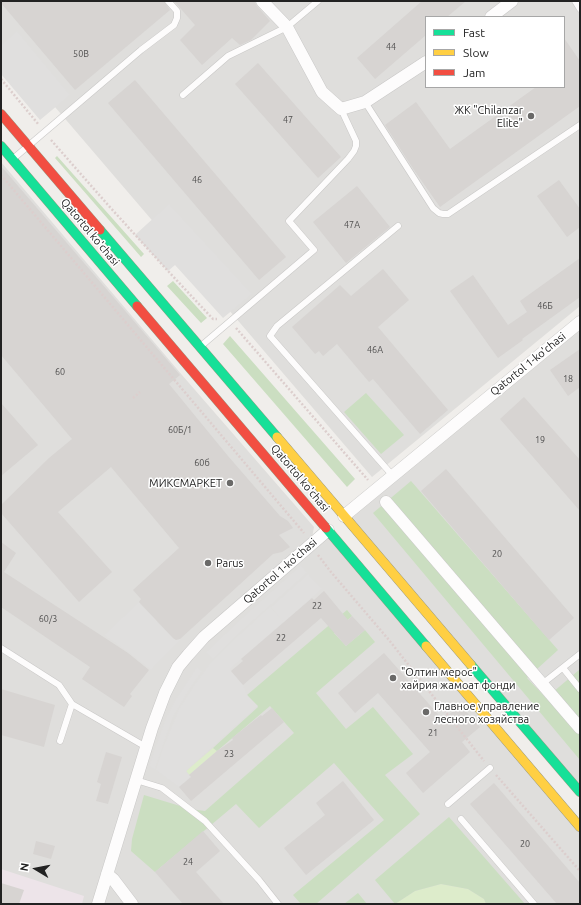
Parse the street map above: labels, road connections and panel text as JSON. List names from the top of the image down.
{
  "streets": {
    "main road": ["Qatortol ko'chasi"],
    "street": ["Qatortol 1-ko'chasi"]
  },
  "crossings": [
    ["Qatortol ko'chasi", "Qatortol 1-ko'chasi"]
  ],
  "places": [
    "ЖК \"Chilanzar Elite\"",
    "МИКСМАРКЕТ",
    "Parus",
    "\"Олтин мерос\" хайрия жамоат фонди",
    "Главное управление лесного хозяйства"
  ],
  "house_numbers": [
    "44",
    "50В",
    "47",
    "46",
    "47A",
    "46Б",
    "46A",
    "60",
    "18",
    "60Б/1",
    "19",
    "60б",
    "20",
    "22",
    "60/3",
    "22",
    "21",
    "23",
    "20",
    "24"
  ],
  "legend": ["Fast", "Slow", "Jam"],
  "north": "left"
}
